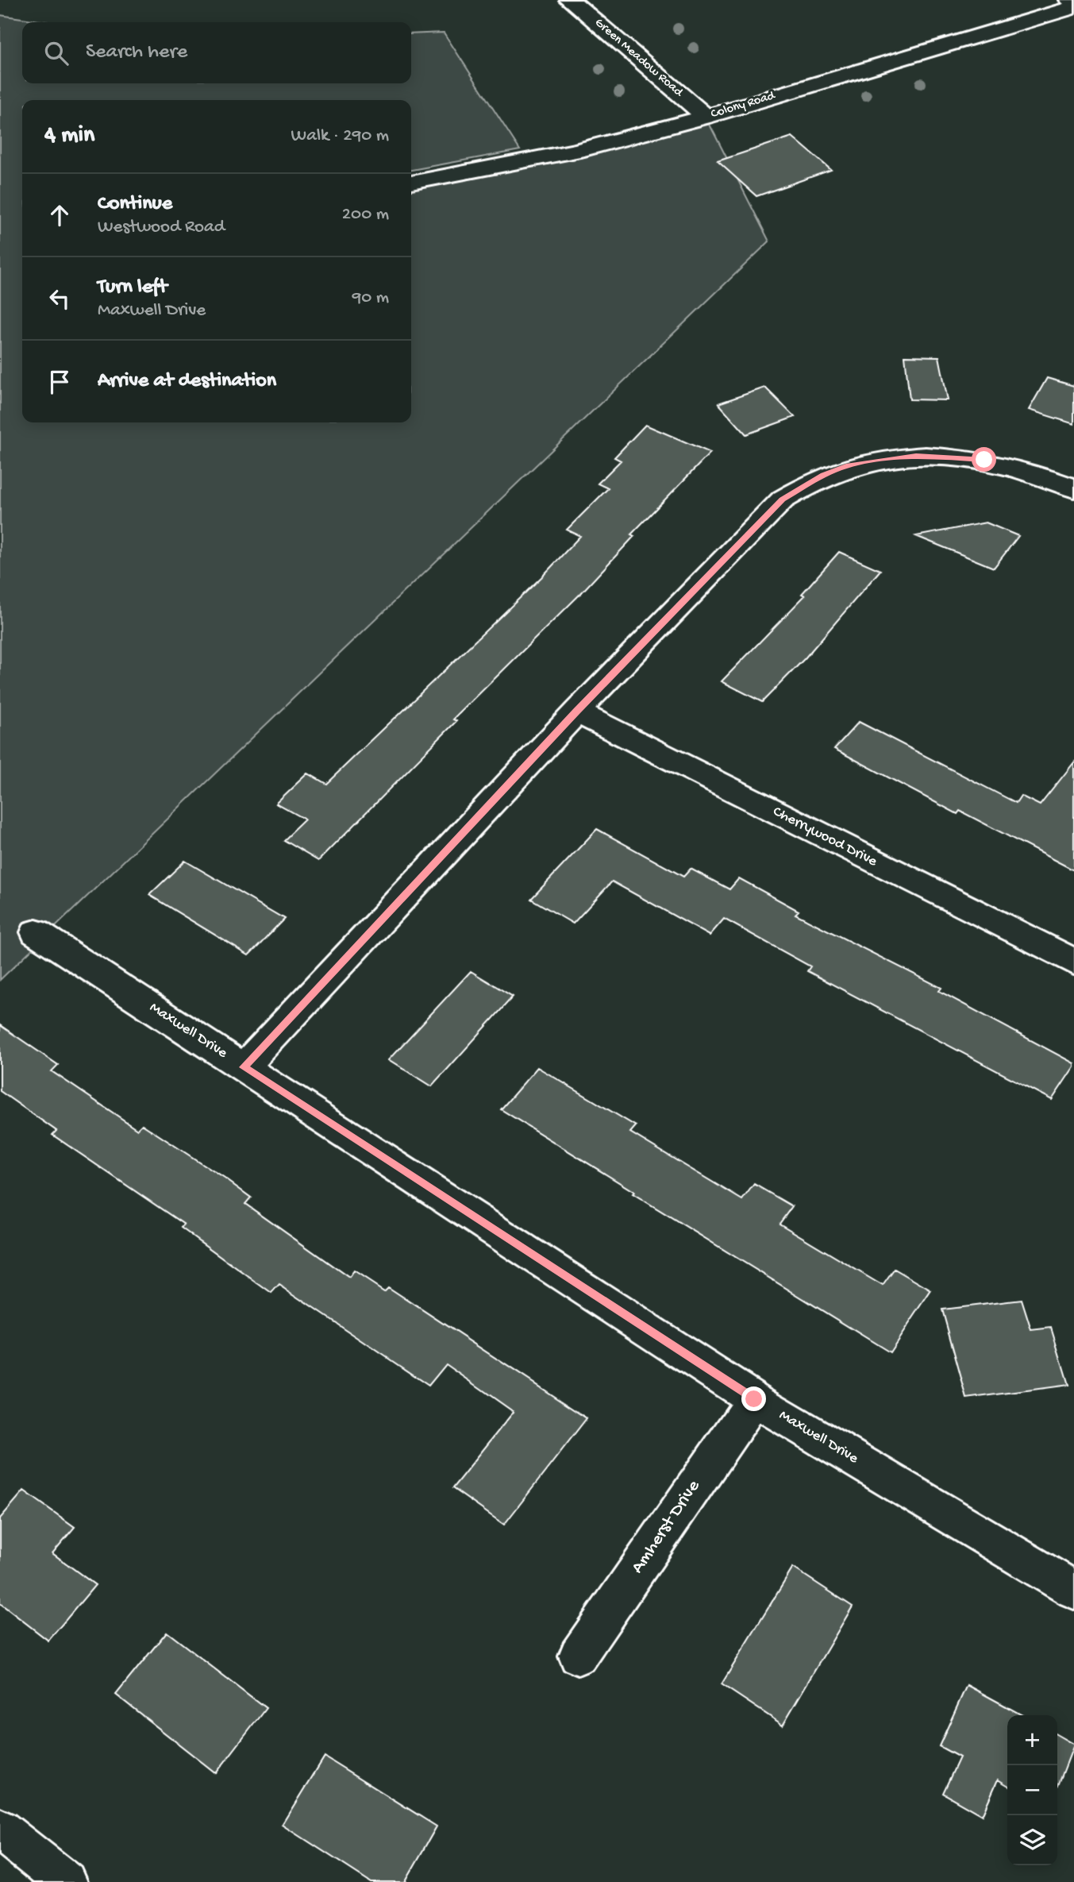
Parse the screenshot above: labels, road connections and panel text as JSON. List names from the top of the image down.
{
  "streets": {
    "street": [
      "Green Meadow Road",
      "Colony Road",
      "Cherrywood Drive",
      "Maxwell Drive",
      "Amherst Drive"
    ]
  },
  "crossings": [
    ["Green Meadow Road", "Colony Road"],
    ["Maxwell Drive", "Amherst Drive"]
  ],
  "page": {
    "search": "Search here",
    "heading": ["4 min", "Walk · 290 m"],
    "list": [
      ["Continue", "Westwood Road", "200 m"],
      ["Turn left", "Maxwell Drive", "90 m"],
      "Arrive at destination"
    ],
    "map_buttons": ["+", "−"]
  }
}
